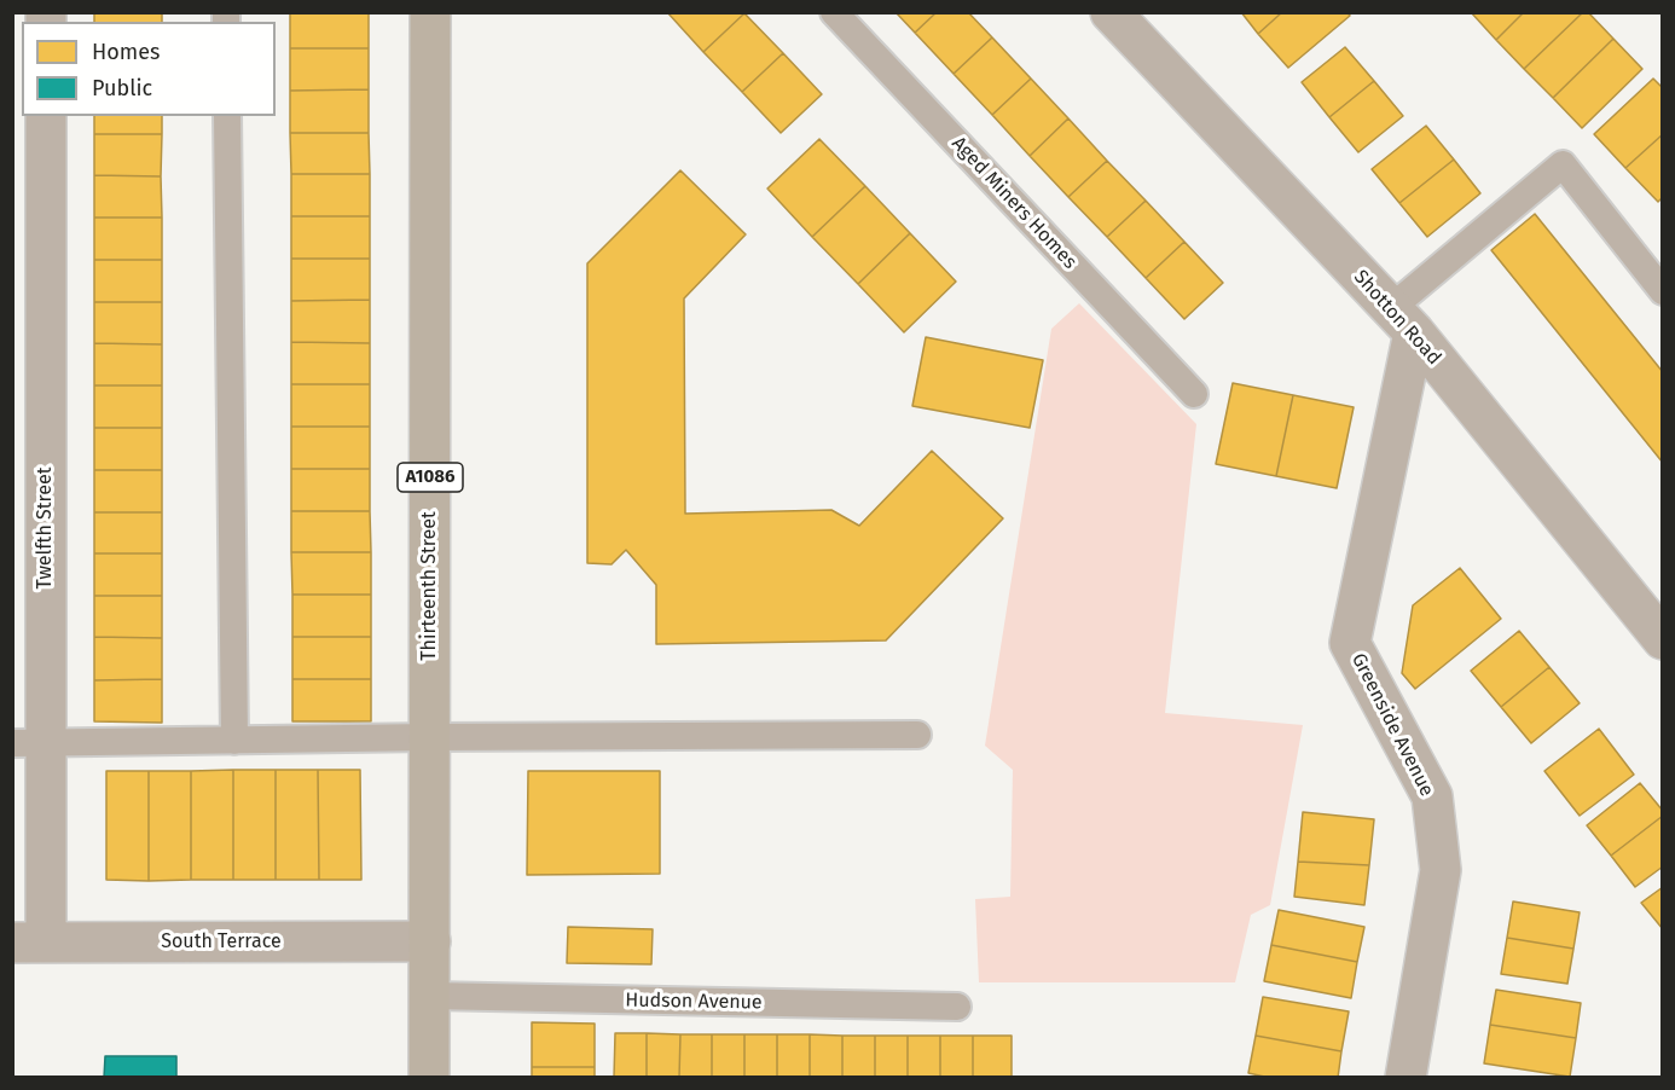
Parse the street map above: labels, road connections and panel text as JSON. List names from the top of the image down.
{
  "streets": {
    "main road": ["A1086", "Thirteenth Street"],
    "street": [
      "Shotton Road",
      "Twelfth Street",
      "Greenside Avenue",
      "South Terrace"
    ],
    "lane": ["Aged Miners Homes", "Hudson Avenue"]
  },
  "crossings": [
    ["Shotton Road", "Greenside Avenue"],
    ["A1086", "Thirteenth Street"],
    ["A1086", "South Terrace"],
    ["A1086", "Hudson Avenue"],
    ["Twelfth Street", "South Terrace"],
    ["Thirteenth Street", "South Terrace"]
  ],
  "legend": ["Homes", "Public"]
}
